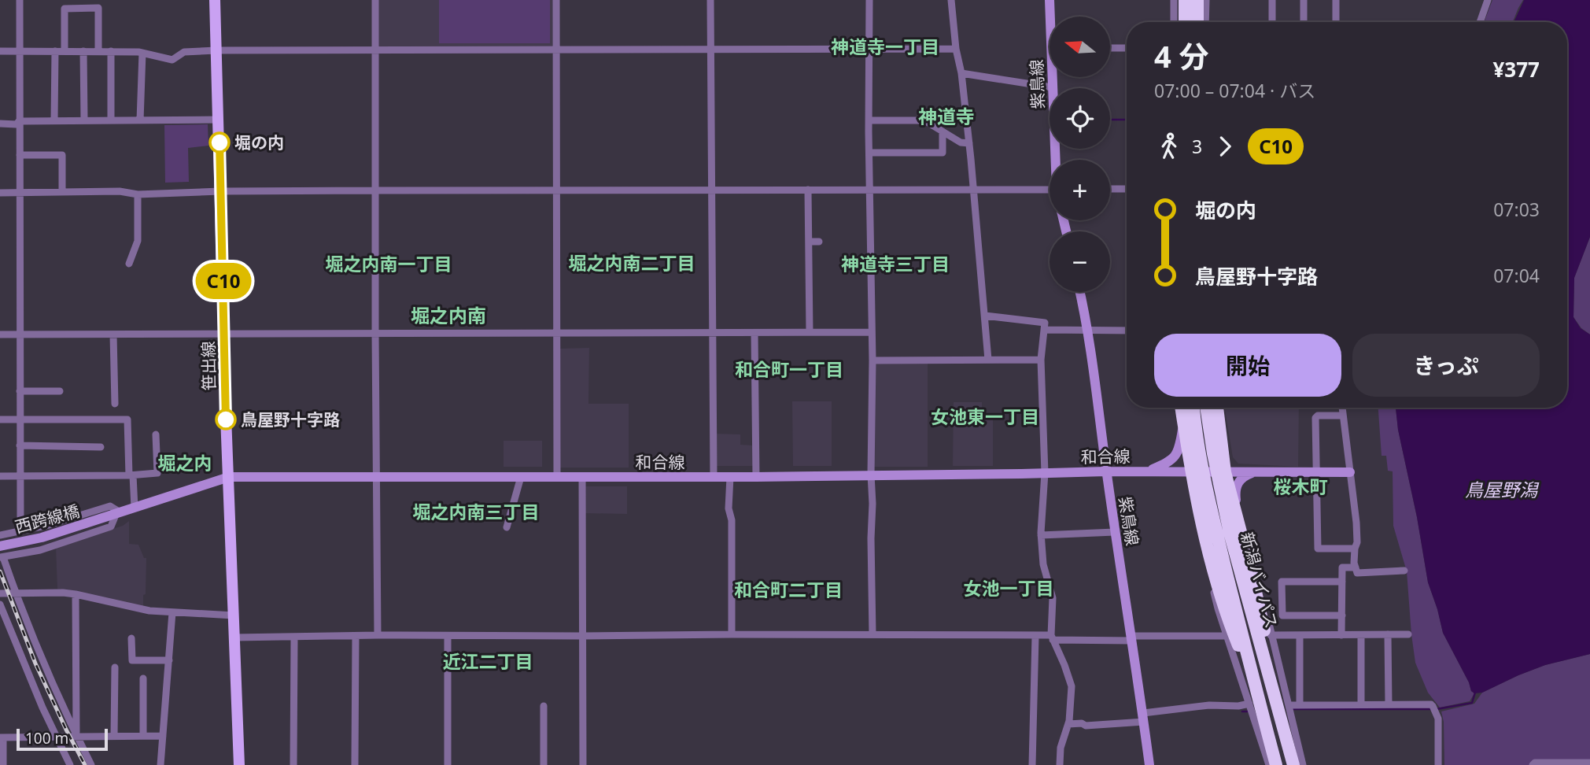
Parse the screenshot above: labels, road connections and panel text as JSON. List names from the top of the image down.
{
  "streets": {
    "highway": ["新潟バイパス"],
    "main road": [
      "紫鳥線",
      "笹出線",
      "和合線",
      "西跨線橋"
    ]
  },
  "crossings": [
    ["紫鳥線", "和合線"],
    ["笹出線", "和合線"],
    ["和合線", "西跨線橋"]
  ],
  "districts": [
    "神道寺一丁目",
    "神道寺",
    "堀之内南二丁目",
    "堀之内南一丁目",
    "神道寺三丁目",
    "堀之内南",
    "和合町一丁目",
    "女池東一丁目",
    "堀之内",
    "桜木町",
    "堀之内南三丁目",
    "女池一丁目",
    "和合町二丁目",
    "近江二丁目"
  ],
  "water": ["鳥屋野潟"],
  "places": ["堀の内", "鳥屋野十字路"],
  "lines": ["bus line C10"],
  "scale_bar": "100 m",
  "north": "left",
  "page": {
    "on_map": "C10",
    "map_buttons": ["+", "−"],
    "heading": ["4 分", "07:00 – 07:04 · バス", "¥377"],
    "legs": ["3", "C10"],
    "list": [
      {
        "name": "堀の内",
        "value": "07:03"
      },
      {
        "name": "鳥屋野十字路",
        "value": "07:04"
      }
    ],
    "buttons": ["開始", "きっぷ"],
    "scale": "100 m"
  }
}
